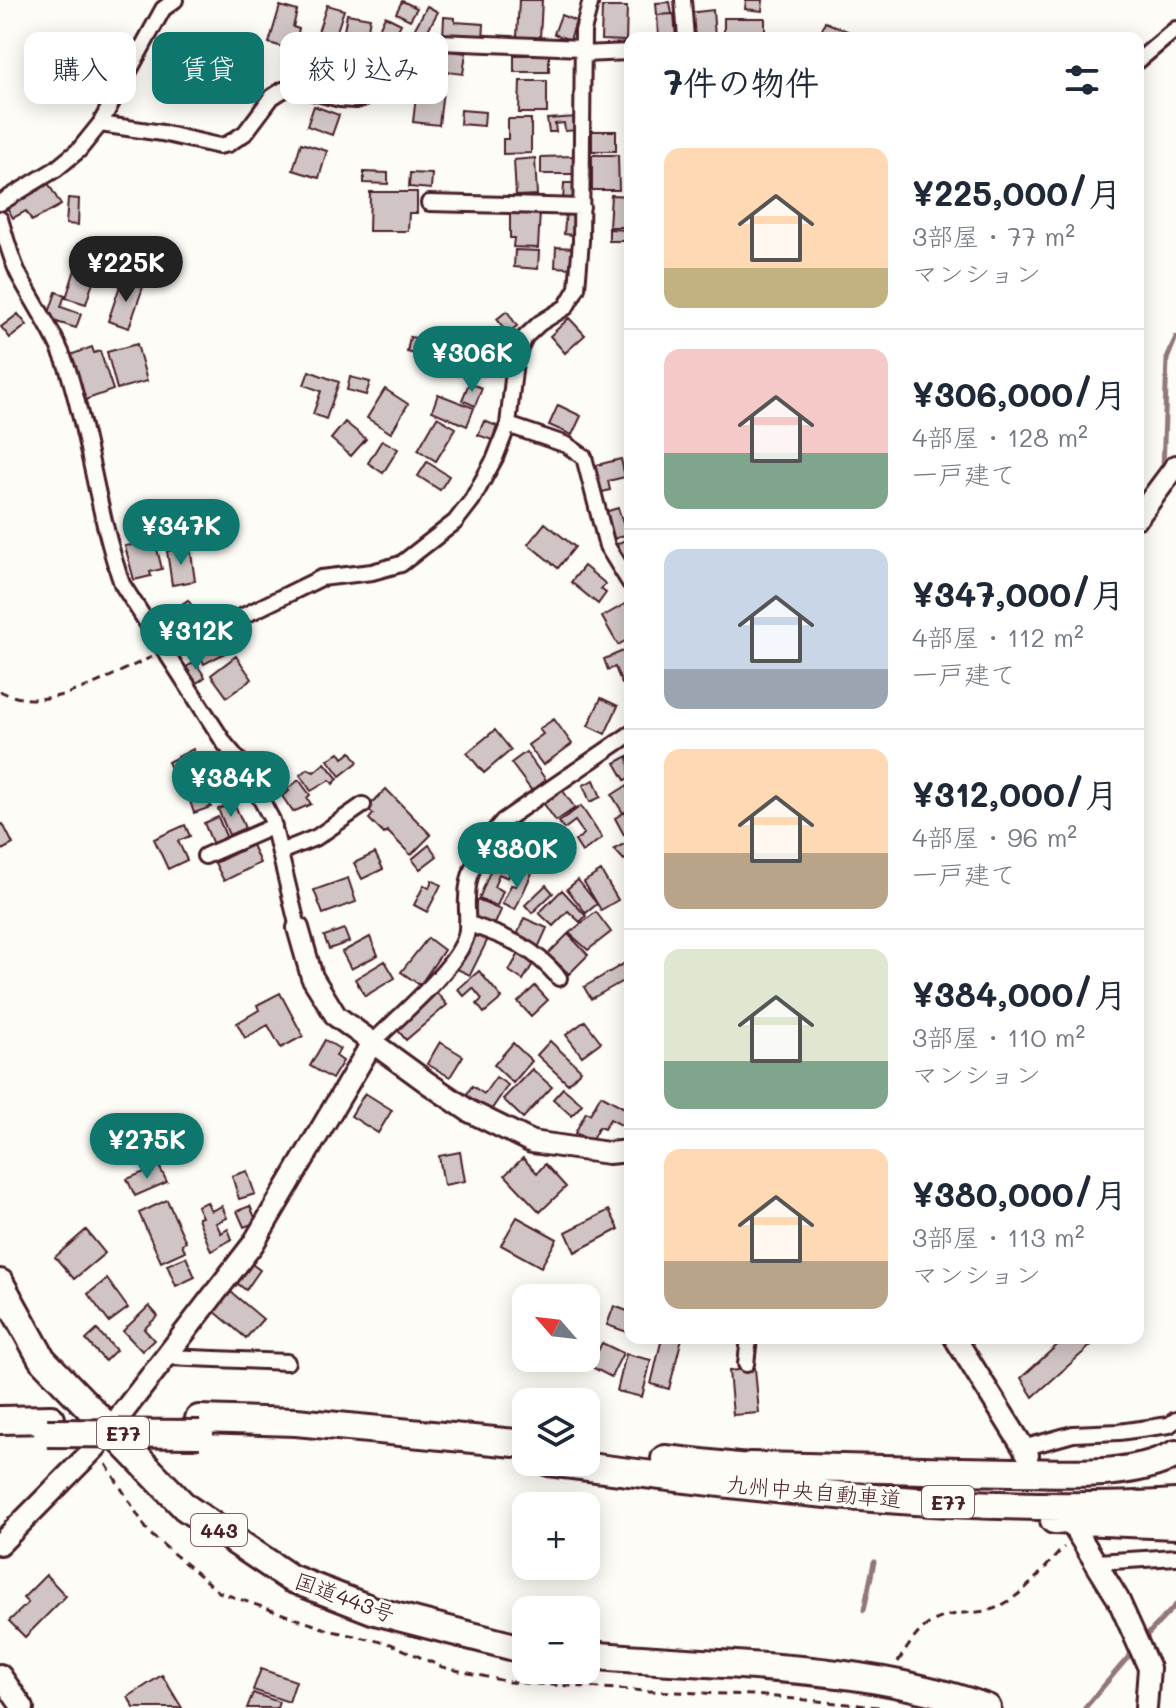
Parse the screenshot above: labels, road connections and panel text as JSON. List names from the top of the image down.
{
  "streets": {
    "highway": [
      "E77",
      "九州中央自動車道",
      "443",
      "国道443号"
    ]
  },
  "north": "top left",
  "page": {
    "chip": ["購入", "賃貸", "絞り込み"],
    "heading": "7件の物件",
    "list": [
      {
        "name": "¥225,000/月",
        "note": "3部屋 · 77 m² · マンション"
      },
      {
        "name": "¥306,000/月",
        "note": "4部屋 · 128 m² · 一戸建て"
      },
      {
        "name": "¥347,000/月",
        "note": "4部屋 · 112 m² · 一戸建て"
      },
      {
        "name": "¥312,000/月",
        "note": "4部屋 · 96 m² · 一戸建て"
      },
      {
        "name": "¥384,000/月",
        "note": "3部屋 · 110 m² · マンション"
      },
      {
        "name": "¥380,000/月",
        "note": "3部屋 · 113 m² · マンション"
      }
    ],
    "price": [
      "¥225K",
      "¥306K",
      "¥347K",
      "¥312K",
      "¥384K",
      "¥380K",
      "¥275K"
    ],
    "map_buttons": ["+", "−"]
  }
}
